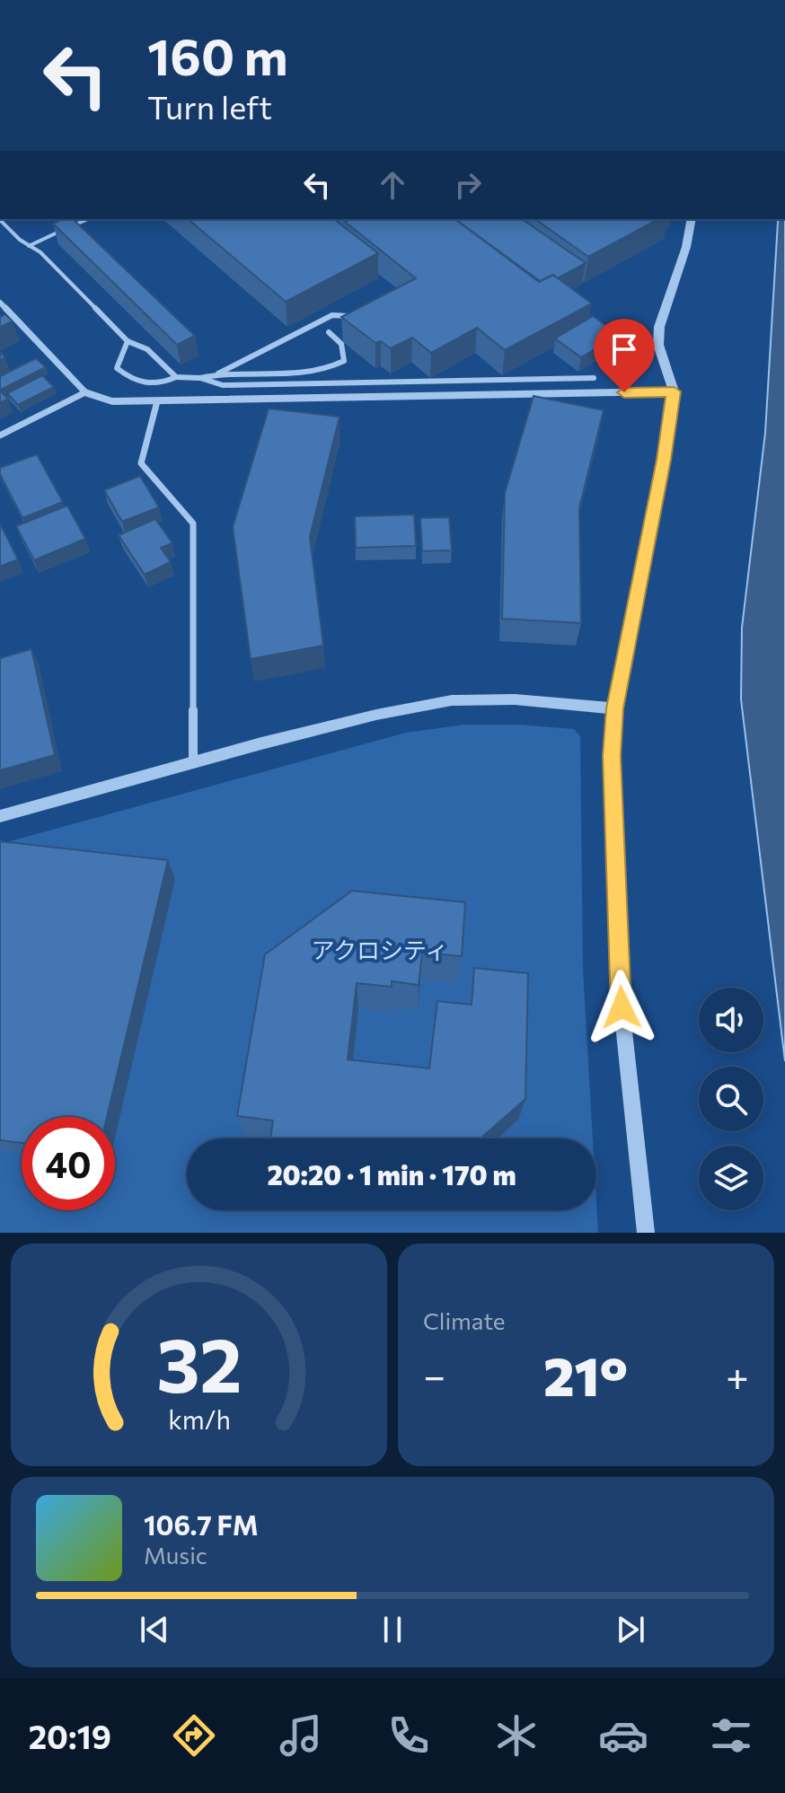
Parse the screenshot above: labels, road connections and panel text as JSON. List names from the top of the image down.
{
  "parks": ["アクロシティ"],
  "page": {
    "turn": ["160 m", "Turn left"],
    "limit": "40",
    "trip": "20:20 · 1 min · 170 m",
    "tile": "Climate",
    "heat": ["−", "21°", "+"],
    "song": ["106.7 FM", "Music"],
    "tabs": "20:19",
    "gauge": ["32", "km/h"]
  }
}
